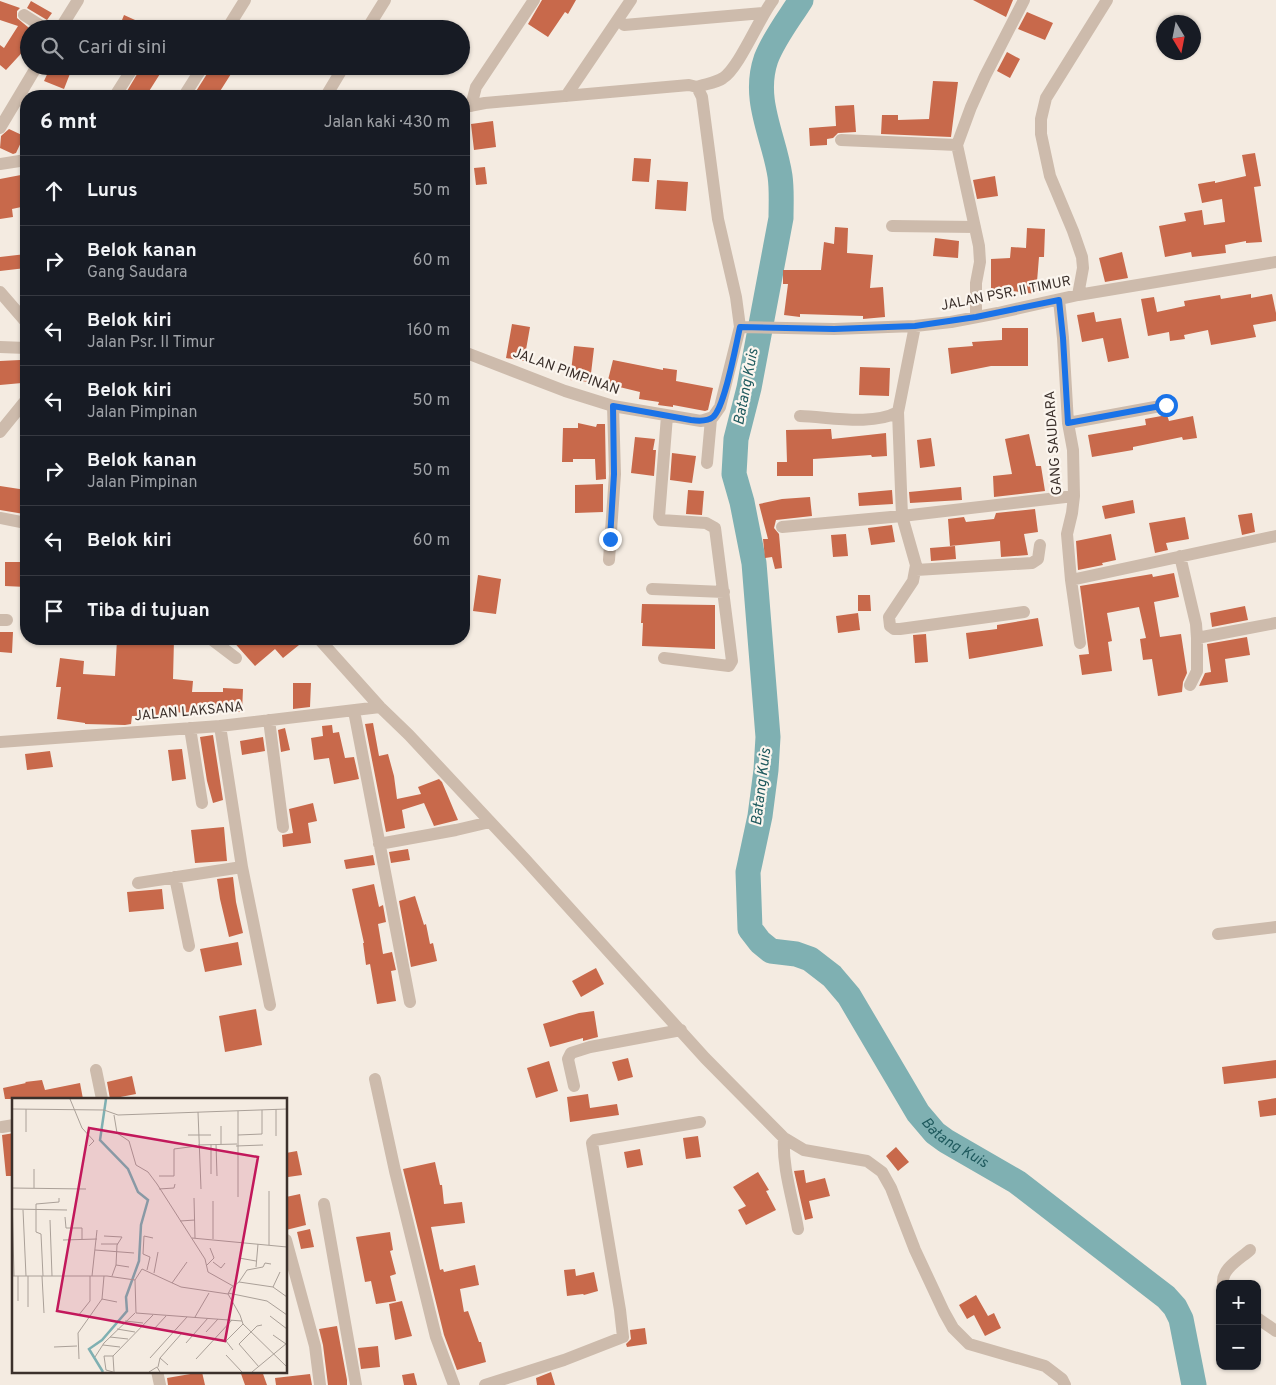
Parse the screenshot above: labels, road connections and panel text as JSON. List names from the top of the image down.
{
  "streets": {
    "street": [
      "JALAN PSR. II TIMUR",
      "JALAN PIMPINAN",
      "GANG SAUDARA",
      "JALAN LAKSANA"
    ]
  },
  "crossings": [
    ["JALAN PSR. II TIMUR", "GANG SAUDARA"]
  ],
  "water": ["Batang Kuis"],
  "north": "bottom",
  "page": {
    "search": "Cari di sini",
    "heading": ["6 mnt", "Jalan kaki · 430 m"],
    "list": [
      ["Lurus", "50 m"],
      ["Belok kanan", "Gang Saudara", "60 m"],
      ["Belok kiri", "Jalan Psr. II Timur", "160 m"],
      ["Belok kiri", "Jalan Pimpinan", "50 m"],
      ["Belok kanan", "Jalan Pimpinan", "50 m"],
      ["Belok kiri", "60 m"],
      "Tiba di tujuan"
    ],
    "map_buttons": ["+", "−"]
  }
}
